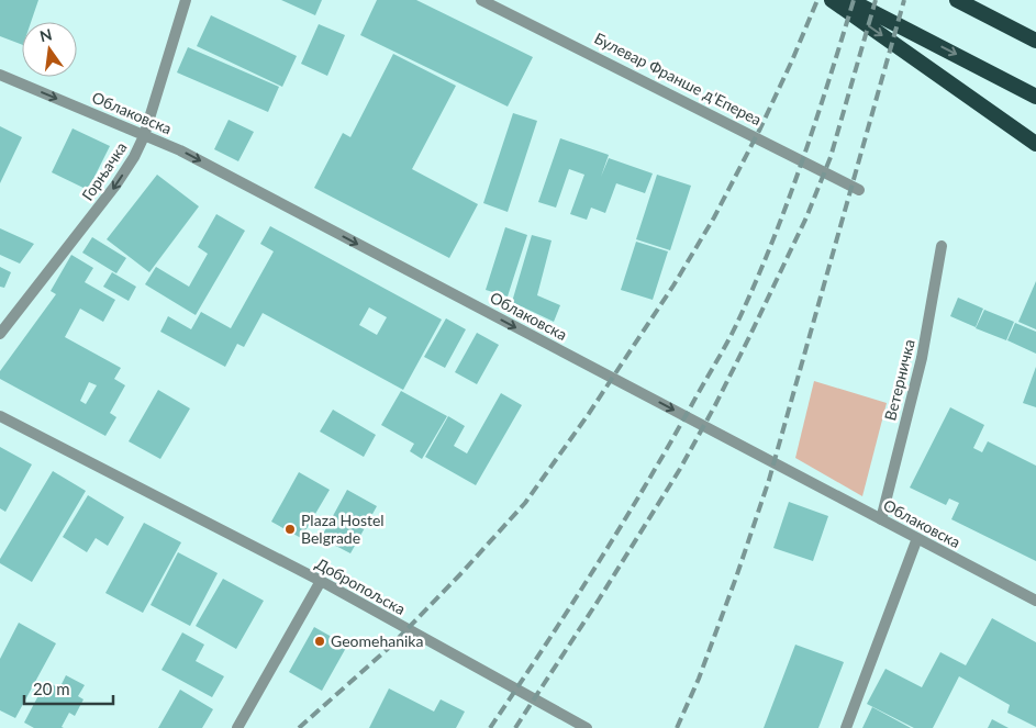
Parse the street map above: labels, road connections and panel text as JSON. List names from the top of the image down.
{
  "streets": {
    "street": [
      "Булевар Франше д'Епереа",
      "Облаковска",
      "Горњачка",
      "Ветерничка",
      "Добропољска"
    ]
  },
  "crossings": [
    ["Облаковска", "Горњачка"],
    ["Облаковска", "Ветерничка"]
  ],
  "one_way": ["Облаковска", "Горњачка"],
  "places": ["Plaza Hostel Belgrade", "Geomehanika"],
  "scale_bar": "20 m",
  "north": "top"
}
